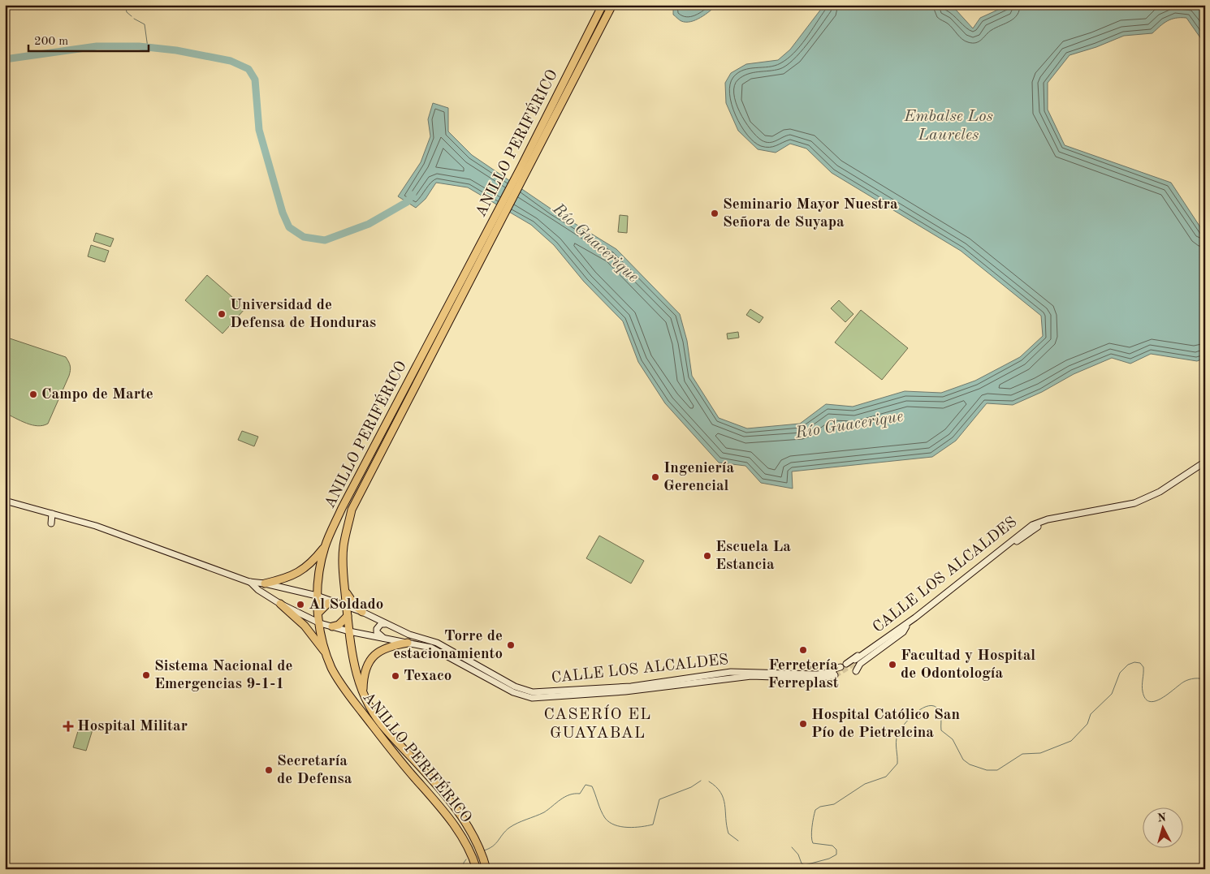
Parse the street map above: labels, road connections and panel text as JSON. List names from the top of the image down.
{
  "streets": {
    "highway": ["ANILLO PERIFÉRICO"],
    "main road": ["CALLE LOS ALCALDES"]
  },
  "crossings": [
    ["ANILLO PERIFÉRICO", "CALLE LOS ALCALDES"]
  ],
  "districts": ["CASERÍO EL GUAYABAL"],
  "water": ["Embalse Los Laureles", "Río Guacerique"],
  "places": {
    "other": [
      "Seminario Mayor Nuestra Señora de Suyapa",
      "Universidad de Defensa de Honduras",
      "Campo de Marte",
      "Ingeniería Gerencial",
      "Escuela La Estancia",
      "Al Soldado",
      "Torre de estacionamiento",
      "Ferretería Ferreplast",
      "Facultad y Hospital de Odontología",
      "Sistema Nacional de Emergencias 9-1-1",
      "Texaco",
      "Hospital Católico San Pío de Pietrelcina",
      "Secretaría de Defensa"
    ],
    "health": ["Hospital Militar"]
  },
  "scale_bar": "200 m",
  "north": "top"
}
